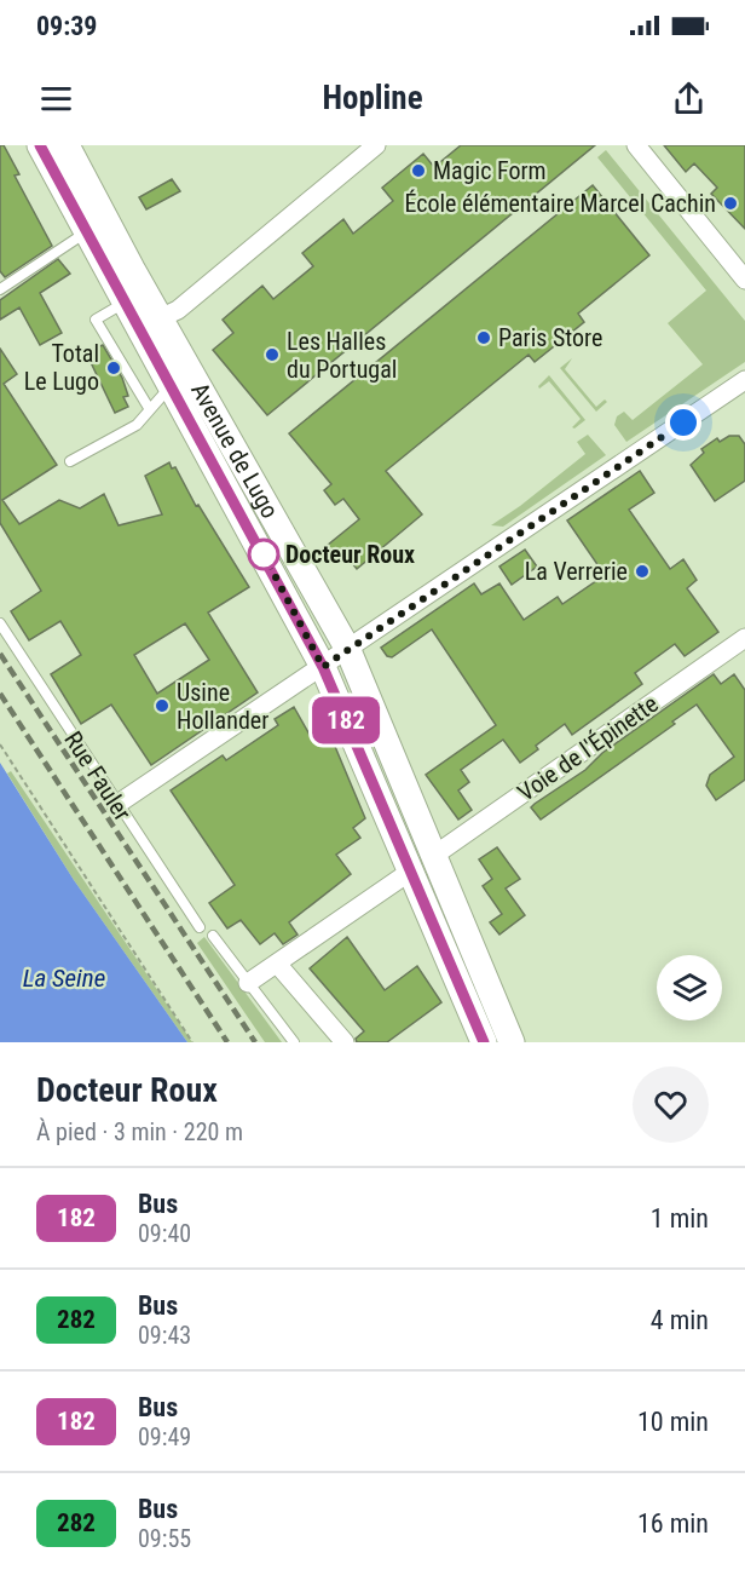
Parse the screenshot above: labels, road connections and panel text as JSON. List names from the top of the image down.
{
  "streets": {
    "main road": ["Avenue de Lugo"],
    "street": ["Voie de l'Épinette"],
    "lane": ["Rue Fauler"]
  },
  "crossings": [
    ["Avenue de Lugo", "Voie de l'Épinette"]
  ],
  "water": ["La Seine"],
  "places": [
    "Magic Form",
    "École élémentaire Marcel Cachin",
    "Paris Store",
    "Les Halles du Portugal",
    "Total Le Lugo",
    "Docteur Roux",
    "La Verrerie",
    "Usine Hollander"
  ],
  "lines": ["bus line 182"],
  "page": {
    "status": "09:39",
    "header": "Hopline",
    "on_map": "182",
    "heading": ["Docteur Roux", "À pied · 3 min · 220 m"],
    "list": [
      {
        "mark": "182",
        "name": "Bus",
        "note": "09:40",
        "value": "1 min"
      },
      {
        "mark": "282",
        "name": "Bus",
        "note": "09:43",
        "value": "4 min"
      },
      {
        "mark": "182",
        "name": "Bus",
        "note": "09:49",
        "value": "10 min"
      },
      {
        "mark": "282",
        "name": "Bus",
        "note": "09:55",
        "value": "16 min"
      }
    ]
  }
}
